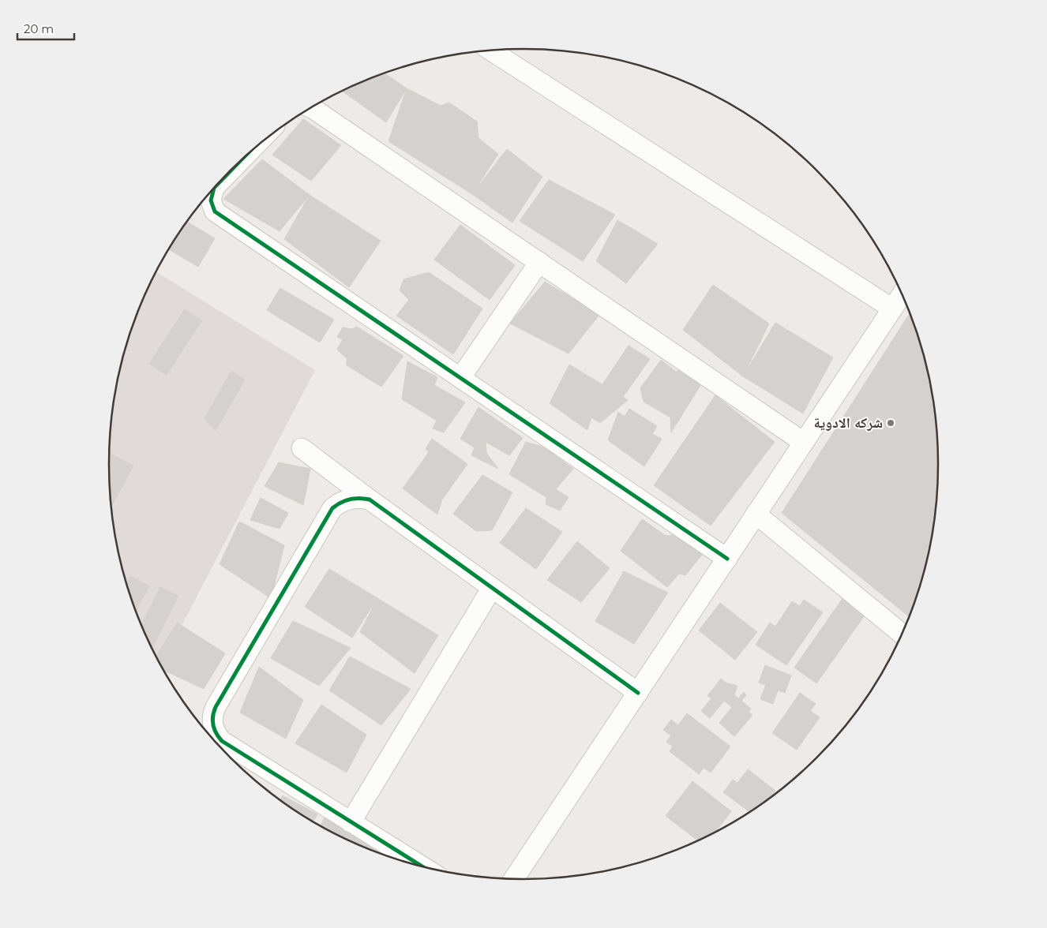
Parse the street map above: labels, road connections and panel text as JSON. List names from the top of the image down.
{
  "places": ["شركه الادوية"],
  "scale_bar": "20 m"
}
